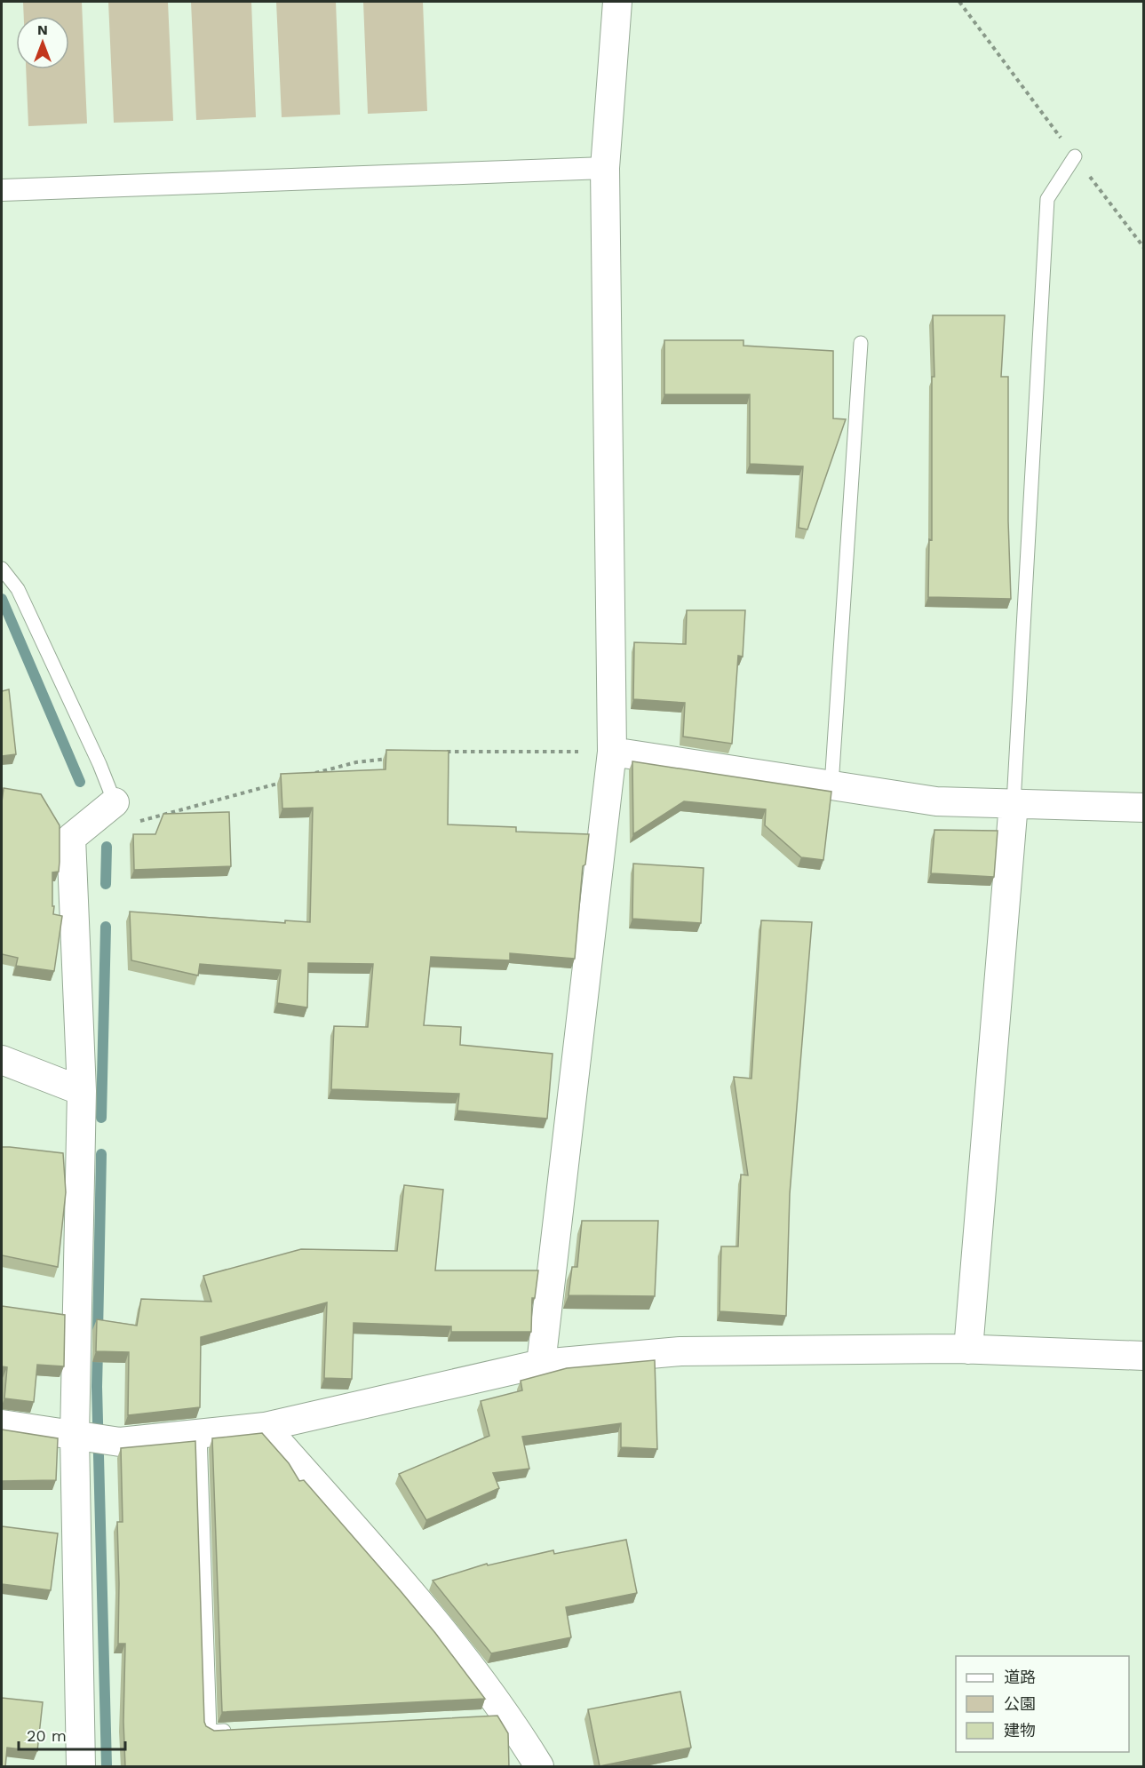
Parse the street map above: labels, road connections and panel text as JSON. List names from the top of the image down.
{
  "legend": ["道路", "公園", "建物"],
  "scale_bar": "20 m",
  "north": "top"
}
